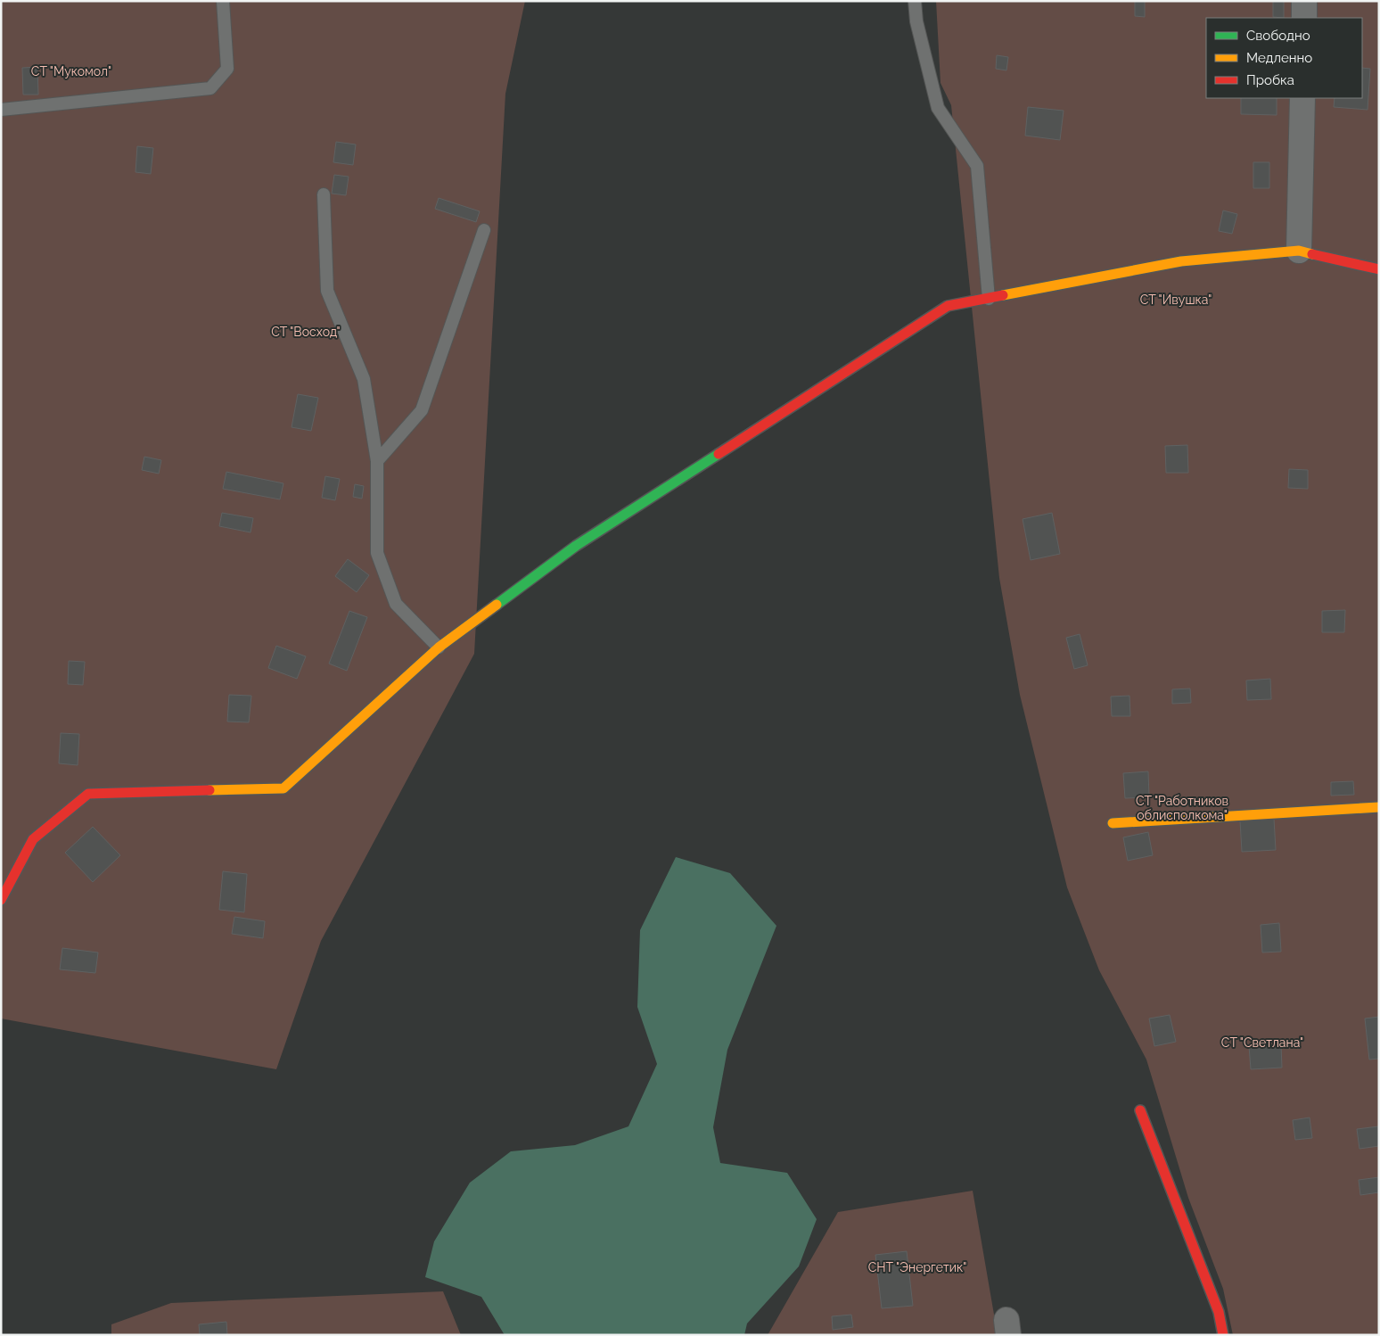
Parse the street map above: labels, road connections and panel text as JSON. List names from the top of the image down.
{
  "parks": [
    "СТ \"Мукомол\"",
    "СТ \"Ивушка\"",
    "СТ \"Восход\"",
    "СТ \"Работников облисполкома\"",
    "СТ \"Светлана\"",
    "СНТ \"Энергетик\""
  ],
  "legend": ["Свободно", "Медленно", "Пробка"]
}
